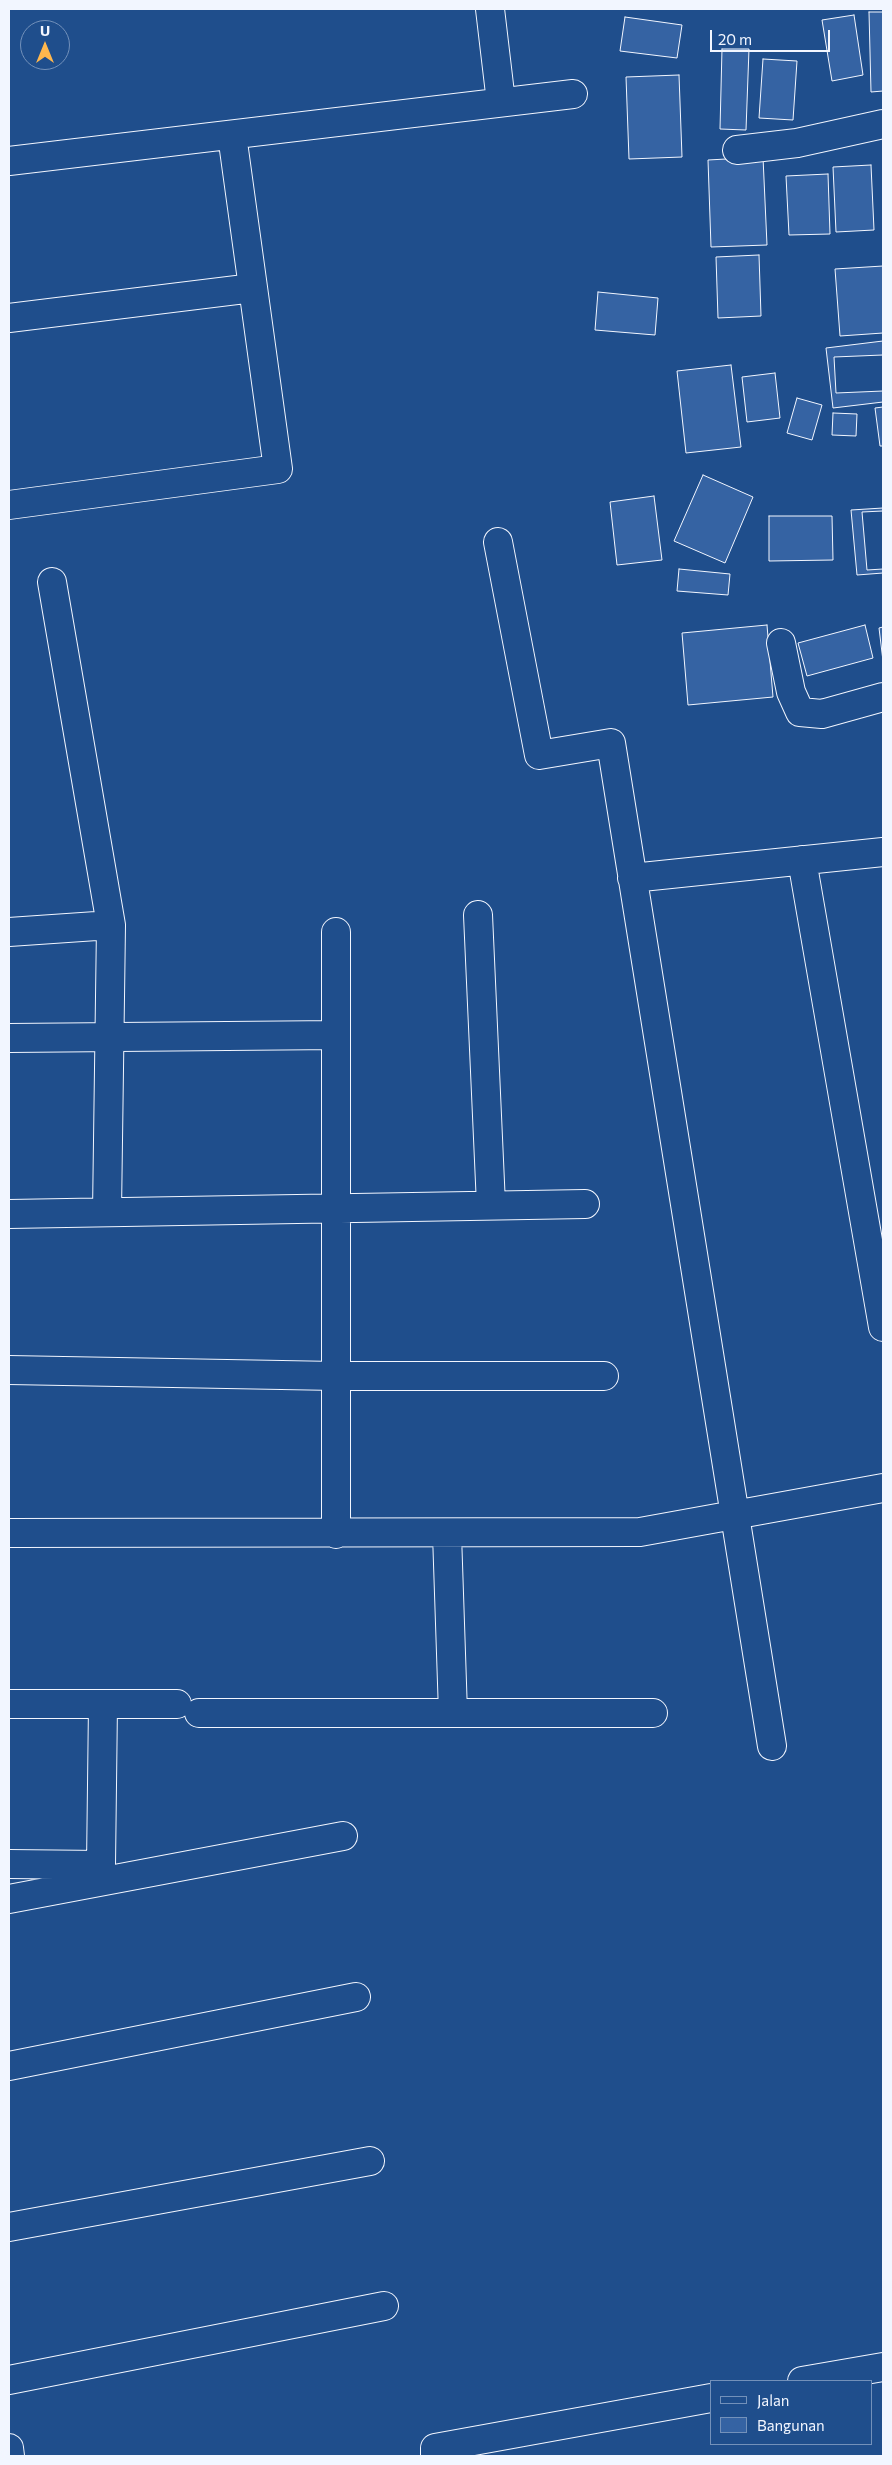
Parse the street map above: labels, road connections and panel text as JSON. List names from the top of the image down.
{
  "legend": ["Jalan", "Bangunan"],
  "scale_bar": "20 m",
  "north": "top"
}
